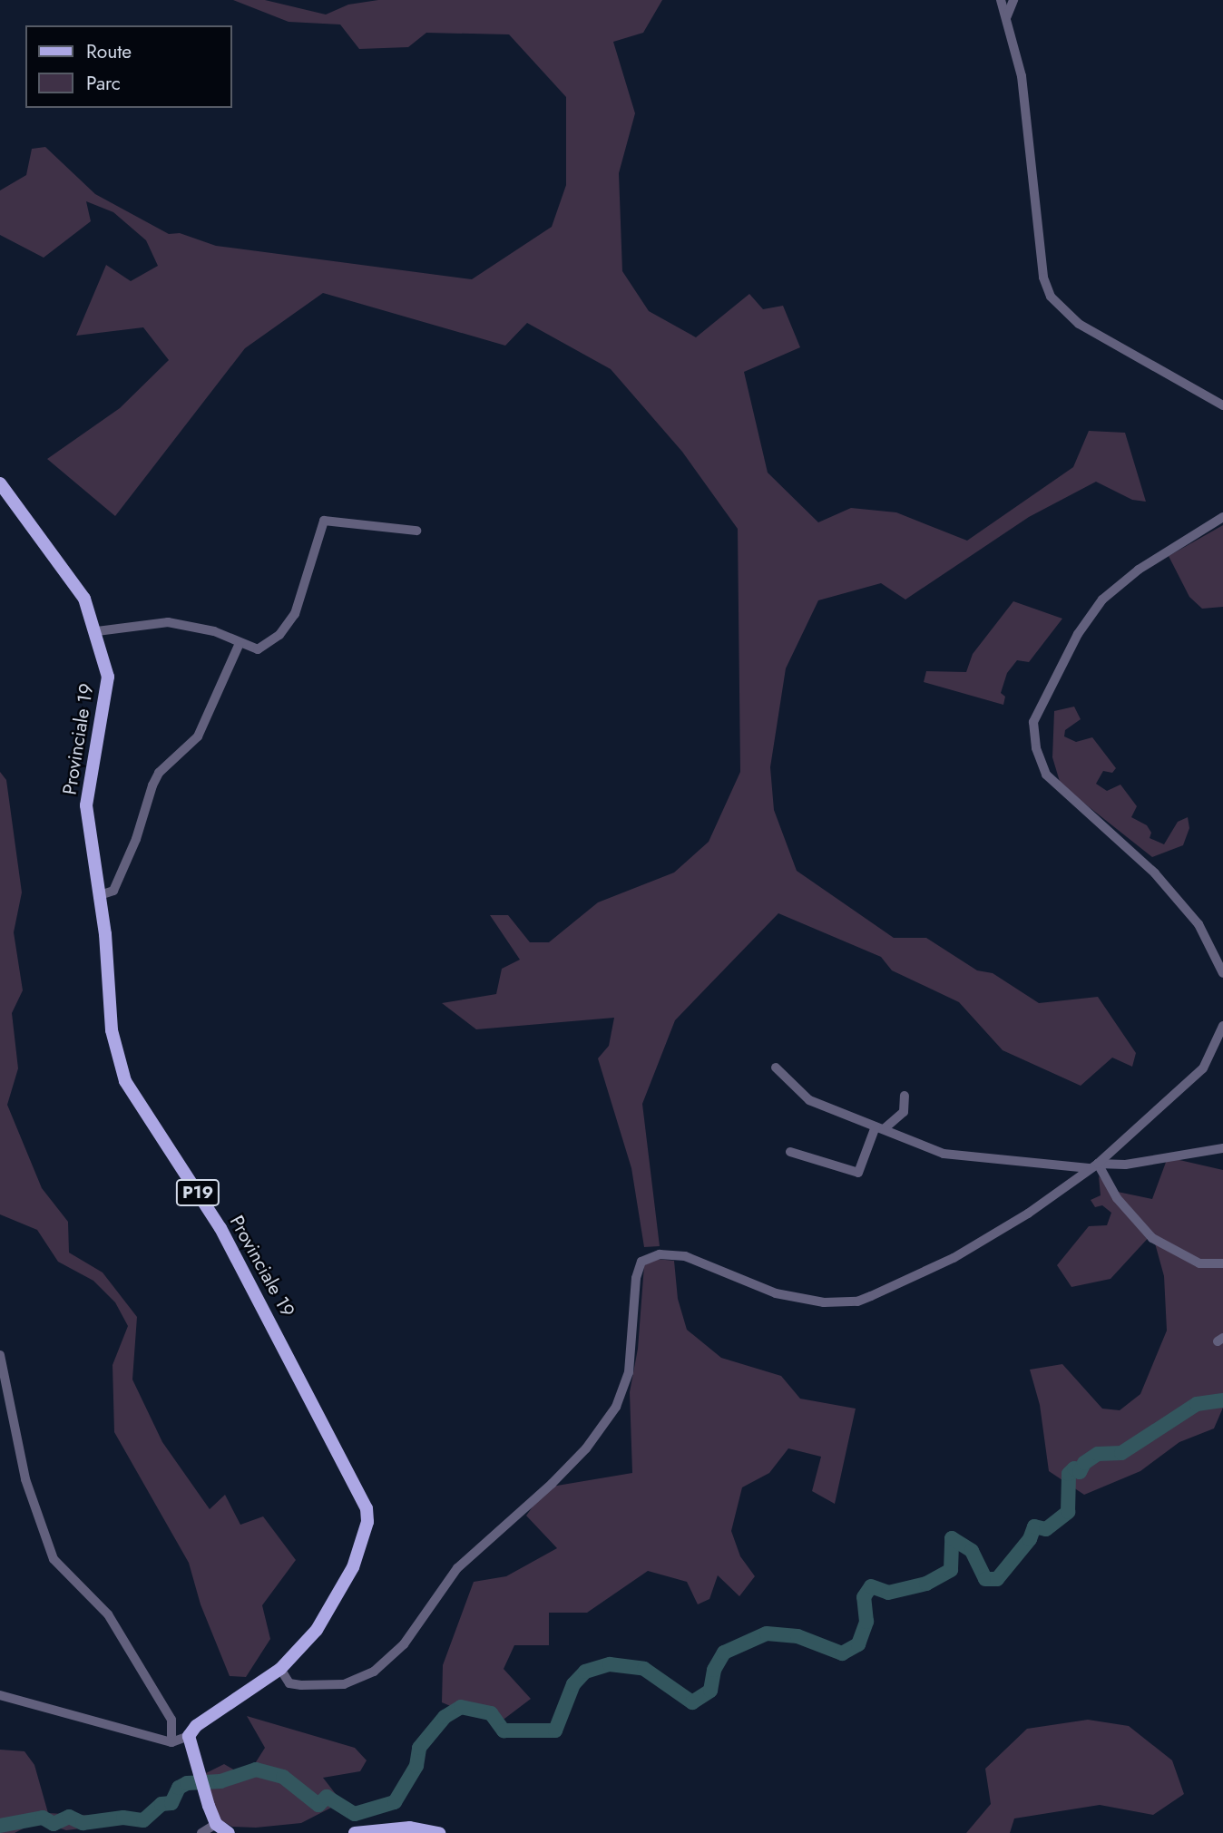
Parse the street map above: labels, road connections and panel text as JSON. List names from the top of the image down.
{
  "streets": {
    "main road": ["Provinciale 19", "P19"]
  },
  "legend": ["Route", "Parc"]
}
